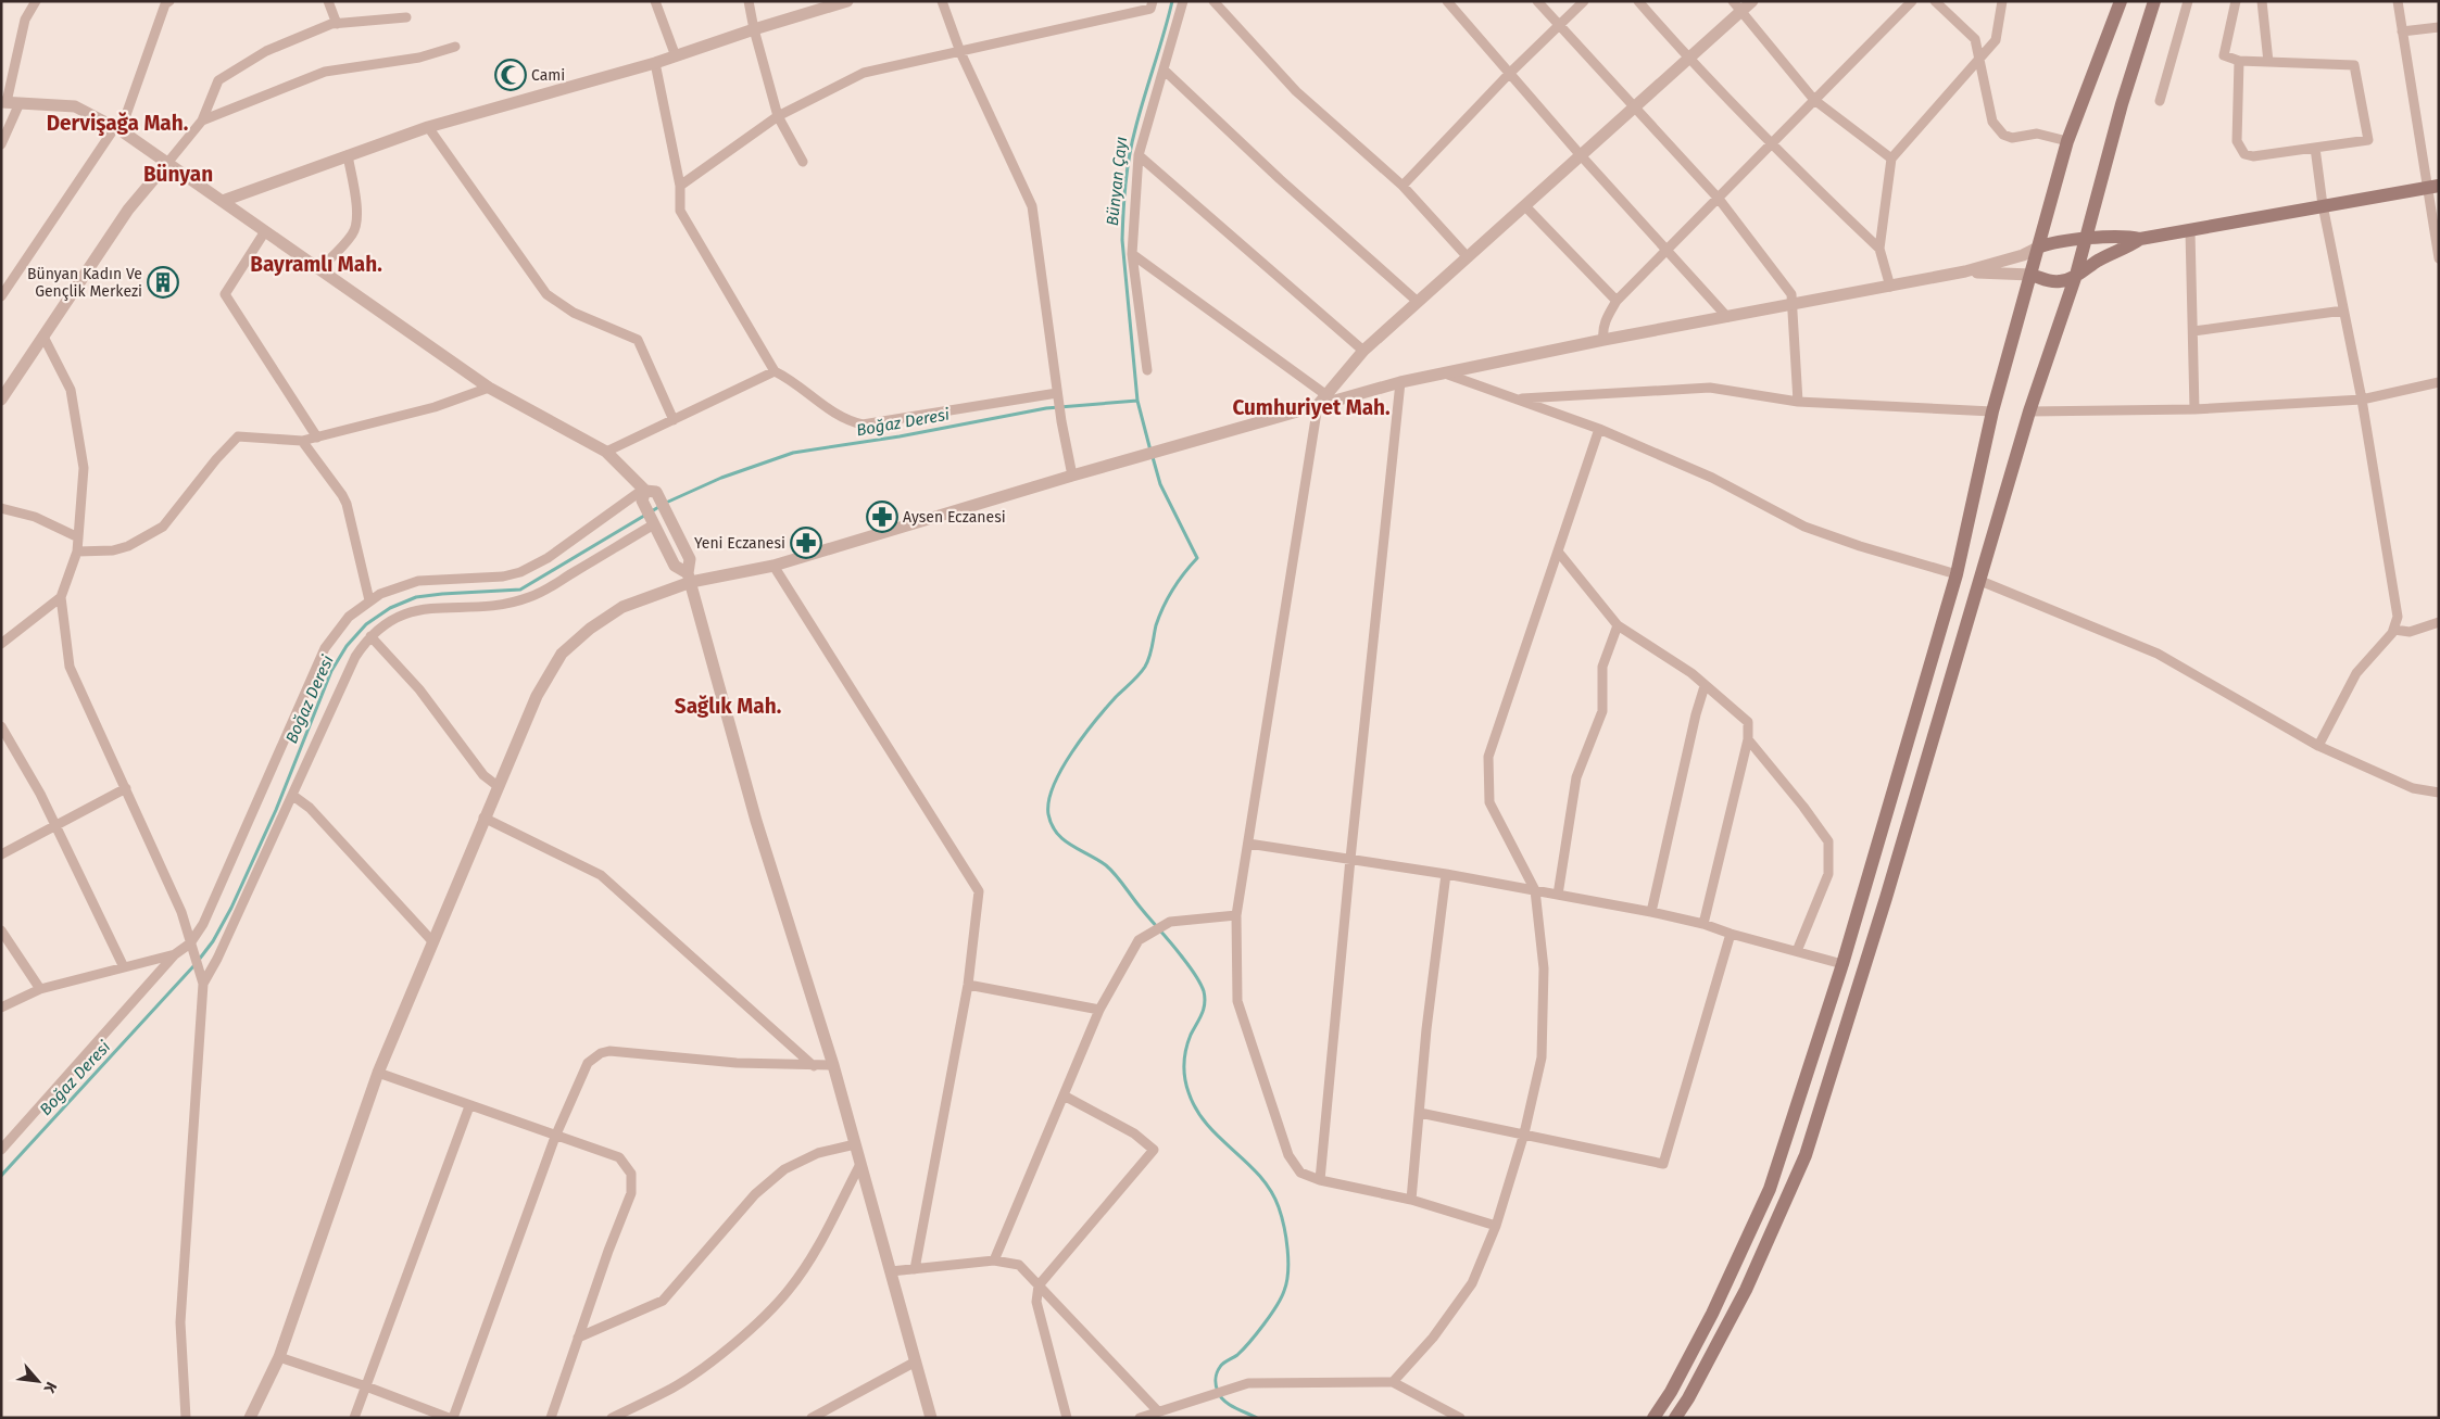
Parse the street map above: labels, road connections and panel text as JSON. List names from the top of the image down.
{
  "districts": [
    "Dervişağa Mah.",
    "Bünyan",
    "Bayramlı Mah.",
    "Cumhuriyet Mah.",
    "Sağlık Mah."
  ],
  "water": ["Bünyan Çayı", "Boğaz Deresi"],
  "places": {
    "mosque": ["Cami"],
    "building": ["Bünyan Kadın Ve Gençlik Merkezi"],
    "pharmacy": ["Aysen Eczanesi", "Yeni Eczanesi"]
  },
  "north": "bottom right"
}
